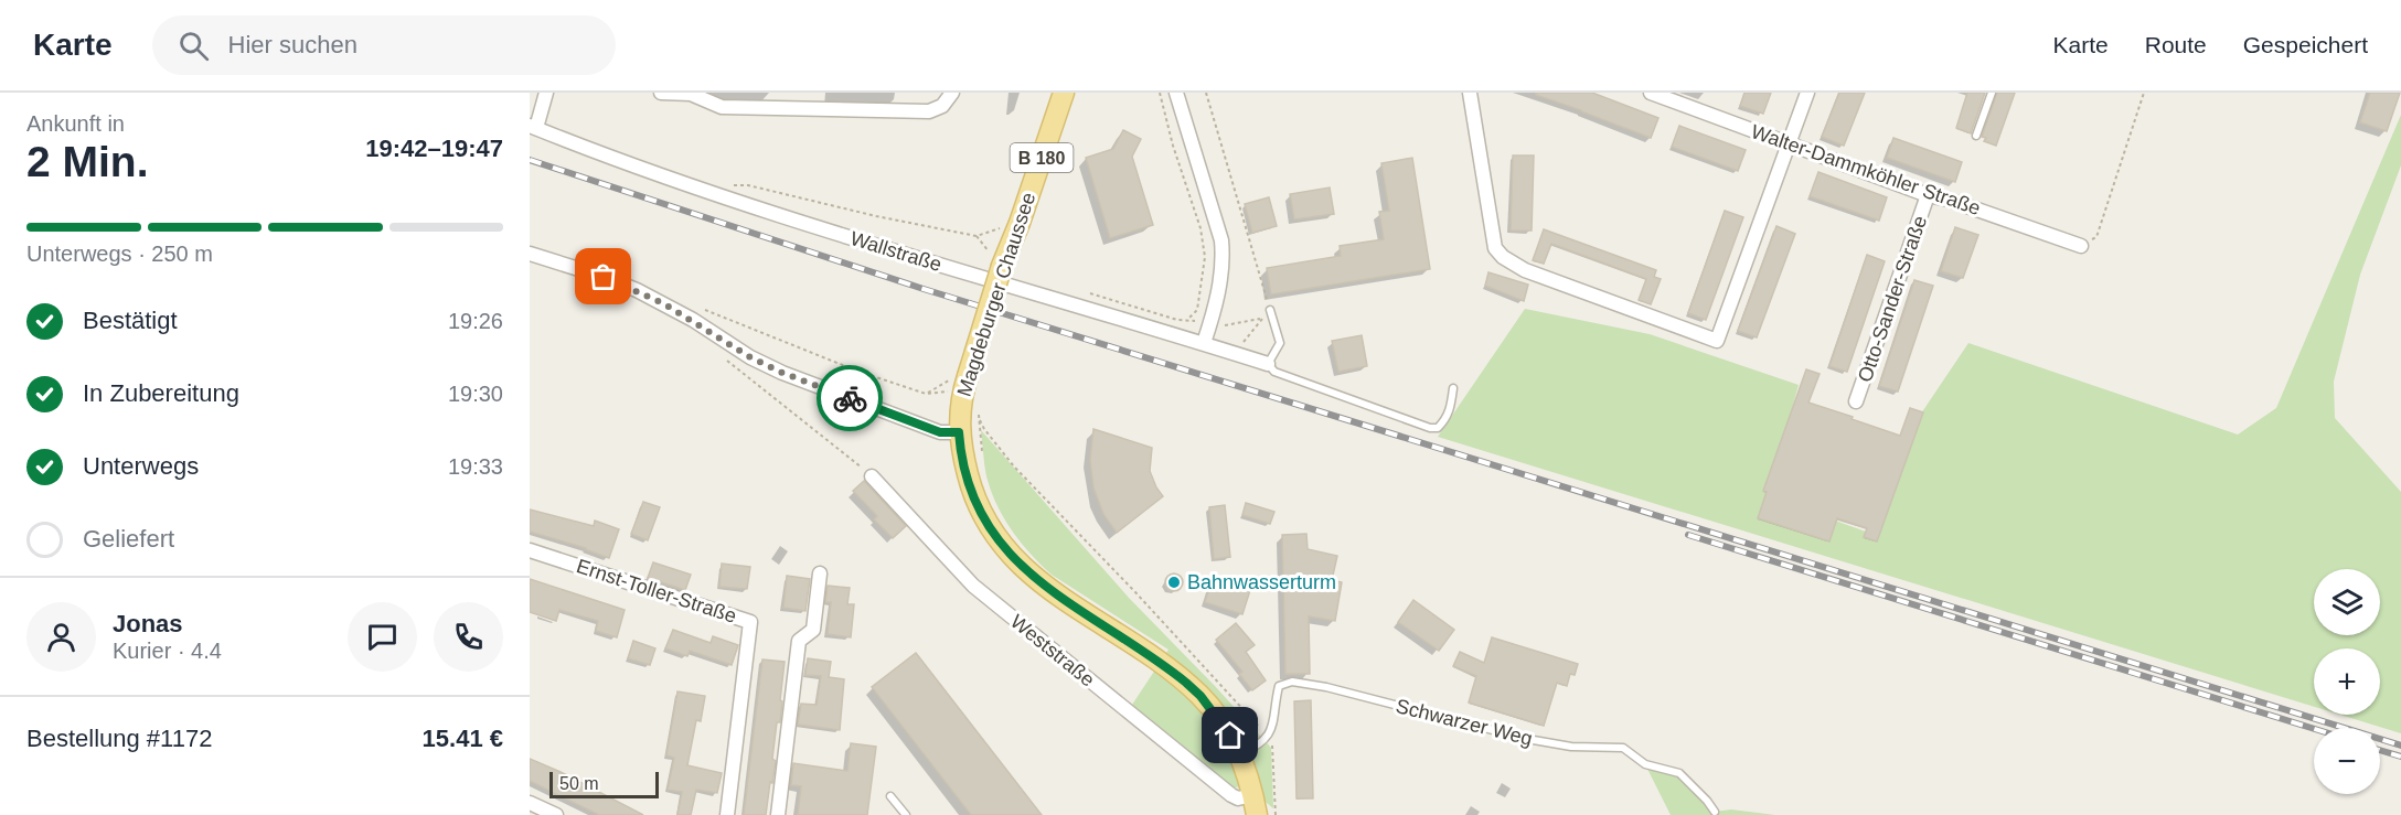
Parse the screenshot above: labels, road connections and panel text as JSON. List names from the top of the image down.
{
  "streets": {
    "main road": ["B 180", "Magdeburger Chaussee"],
    "street": [
      "Walter-Dammköhler Straße",
      "Wallstraße",
      "Otto-Sander-Straße",
      "Ernst-Toller-Straße",
      "Weststraße"
    ],
    "lane": ["Schwarzer Weg"]
  },
  "crossings": [
    ["Walter-Dammköhler Straße", "Otto-Sander-Straße"],
    ["Magdeburger Chaussee", "Weststraße"]
  ],
  "places": ["Bahnwasserturm"],
  "scale_bar": "50 m",
  "page": {
    "header": "Karte",
    "search": "Hier suchen",
    "nav": ["Karte", "Route", "Gespeichert"],
    "heading": ["2 Min.", "Ankunft in", "19:42–19:47"],
    "panel": [
      "Jonas",
      "Kurier · 4.4",
      "Bestellung #1172",
      "15.41 €"
    ],
    "bar": "Unterwegs · 250 m",
    "list": [
      ["Bestätigt", "19:26"],
      ["In Zubereitung", "19:30"],
      ["Unterwegs", "19:33"],
      "Geliefert"
    ],
    "map_buttons": ["+", "−"],
    "scale": "50 m"
  }
}
